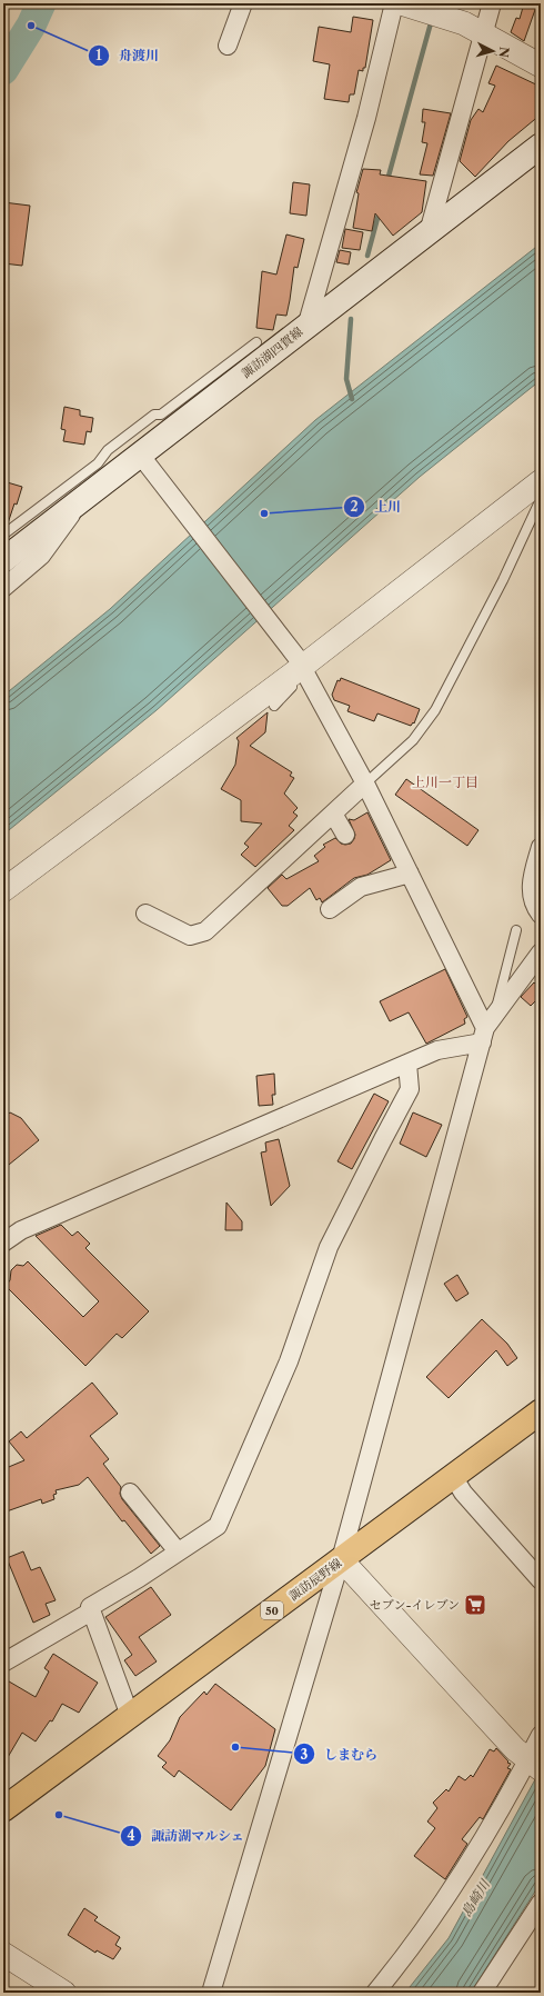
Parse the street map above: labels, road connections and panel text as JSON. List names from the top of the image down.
{
  "streets": {
    "main road": ["諏訪湖四賀線", "諏訪辰野線", "50"]
  },
  "districts": ["上川一丁目"],
  "water": ["島崎川"],
  "places": {
    "other": [
      "舟渡川",
      "上川",
      "しまむら",
      "諏訪湖マルシェ"
    ],
    "supermarket": ["セブン-イレブン"]
  },
  "north": "right"
}
